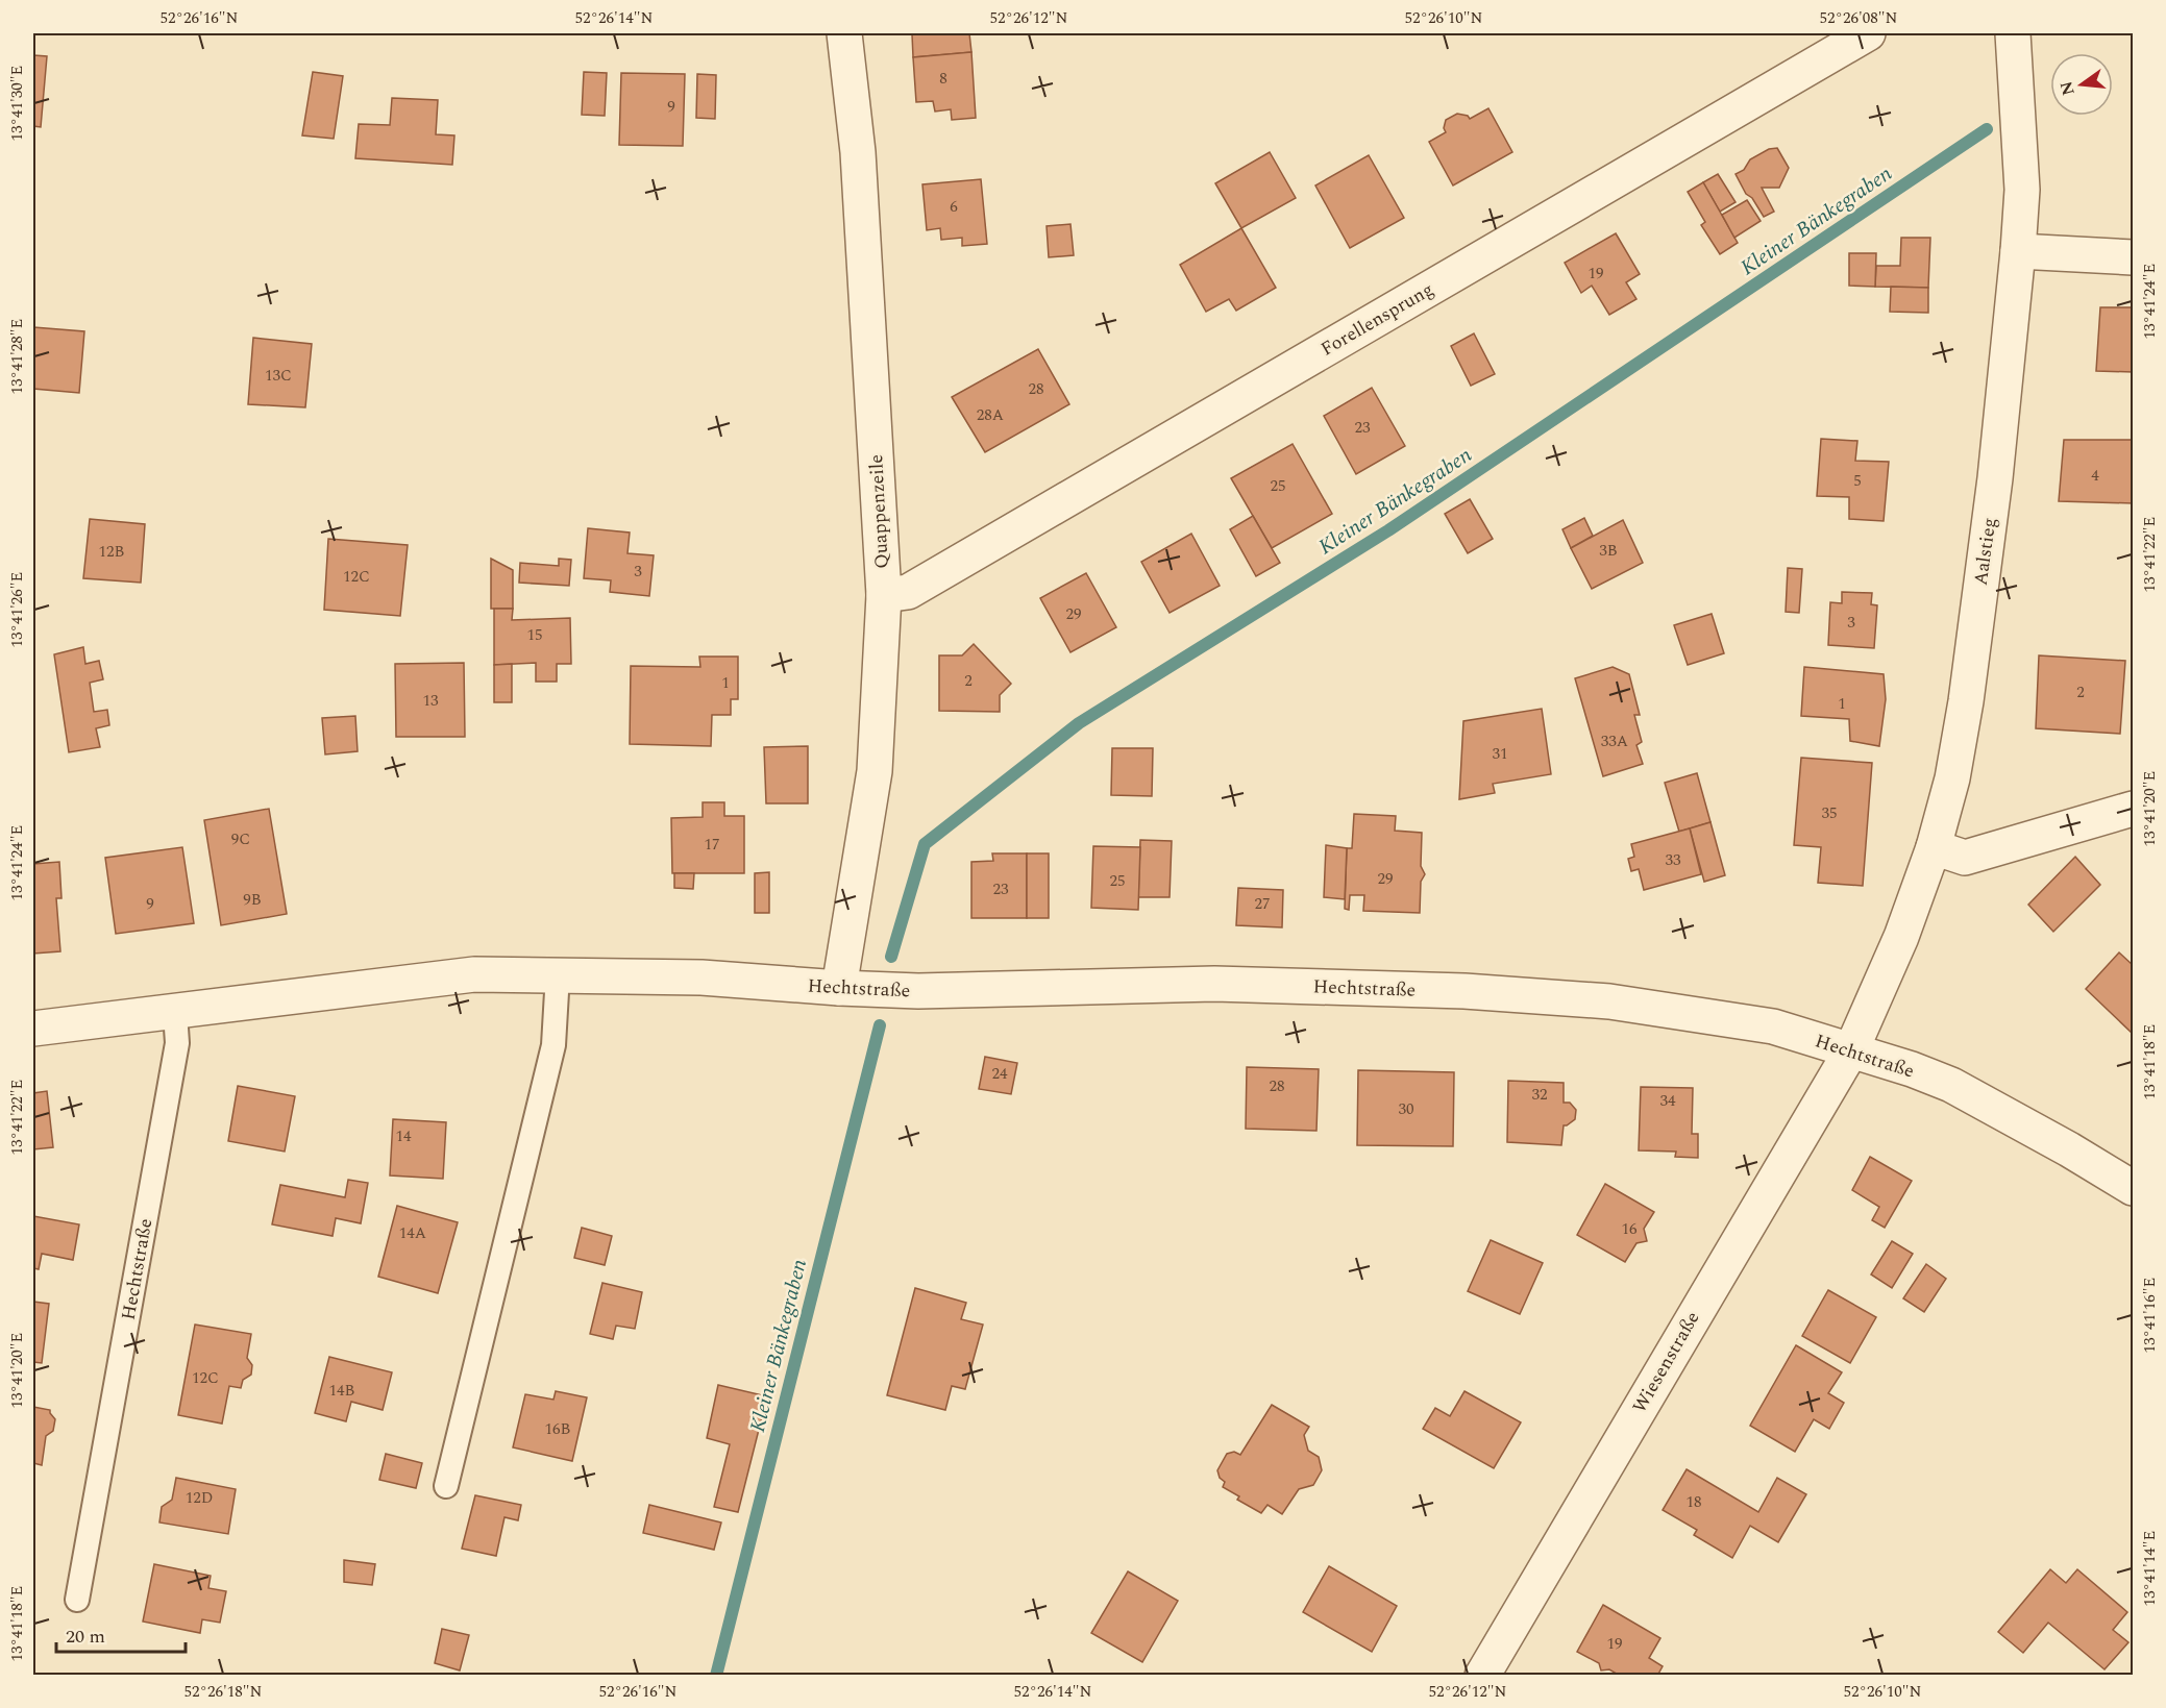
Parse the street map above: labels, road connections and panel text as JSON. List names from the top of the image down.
{
  "streets": {
    "street": [
      "Forellensprung",
      "Quappenzeile",
      "Aalstieg",
      "Hechtstraße",
      "Wiesenstraße"
    ]
  },
  "crossings": [
    ["Forellensprung", "Quappenzeile"],
    ["Quappenzeile", "Hechtstraße"],
    ["Aalstieg", "Hechtstraße"],
    ["Aalstieg", "Wiesenstraße"],
    ["Hechtstraße", "Wiesenstraße"]
  ],
  "water": ["Kleiner Bänkegraben"],
  "house_numbers": [
    "8",
    "9",
    "6",
    "19",
    "13C",
    "28",
    "28A",
    "23",
    "4",
    "5",
    "25",
    "3B",
    "12B",
    "3",
    "12C",
    "29",
    "3",
    "15",
    "2",
    "1",
    "2",
    "13",
    "1",
    "33A",
    "31",
    "35",
    "9C",
    "17",
    "33",
    "29",
    "25",
    "23",
    "9B",
    "9",
    "27",
    "24",
    "28",
    "32",
    "34",
    "30",
    "14",
    "16",
    "14A",
    "12C",
    "14B",
    "16B",
    "12D",
    "18",
    "19"
  ],
  "scale_bar": "20 m",
  "north": "left",
  "coordinates": [
    "52°26'16\"N",
    "52°26'14\"N",
    "52°26'12\"N",
    "52°26'10\"N",
    "52°26'08\"N",
    "13°41'30\"E",
    "13°41'24\"E",
    "13°41'28\"E",
    "13°41'22\"E",
    "13°41'26\"E",
    "13°41'20\"E",
    "13°41'18\"E",
    "13°41'16\"E",
    "13°41'14\"E",
    "52°26'18\"N"
  ]
}
